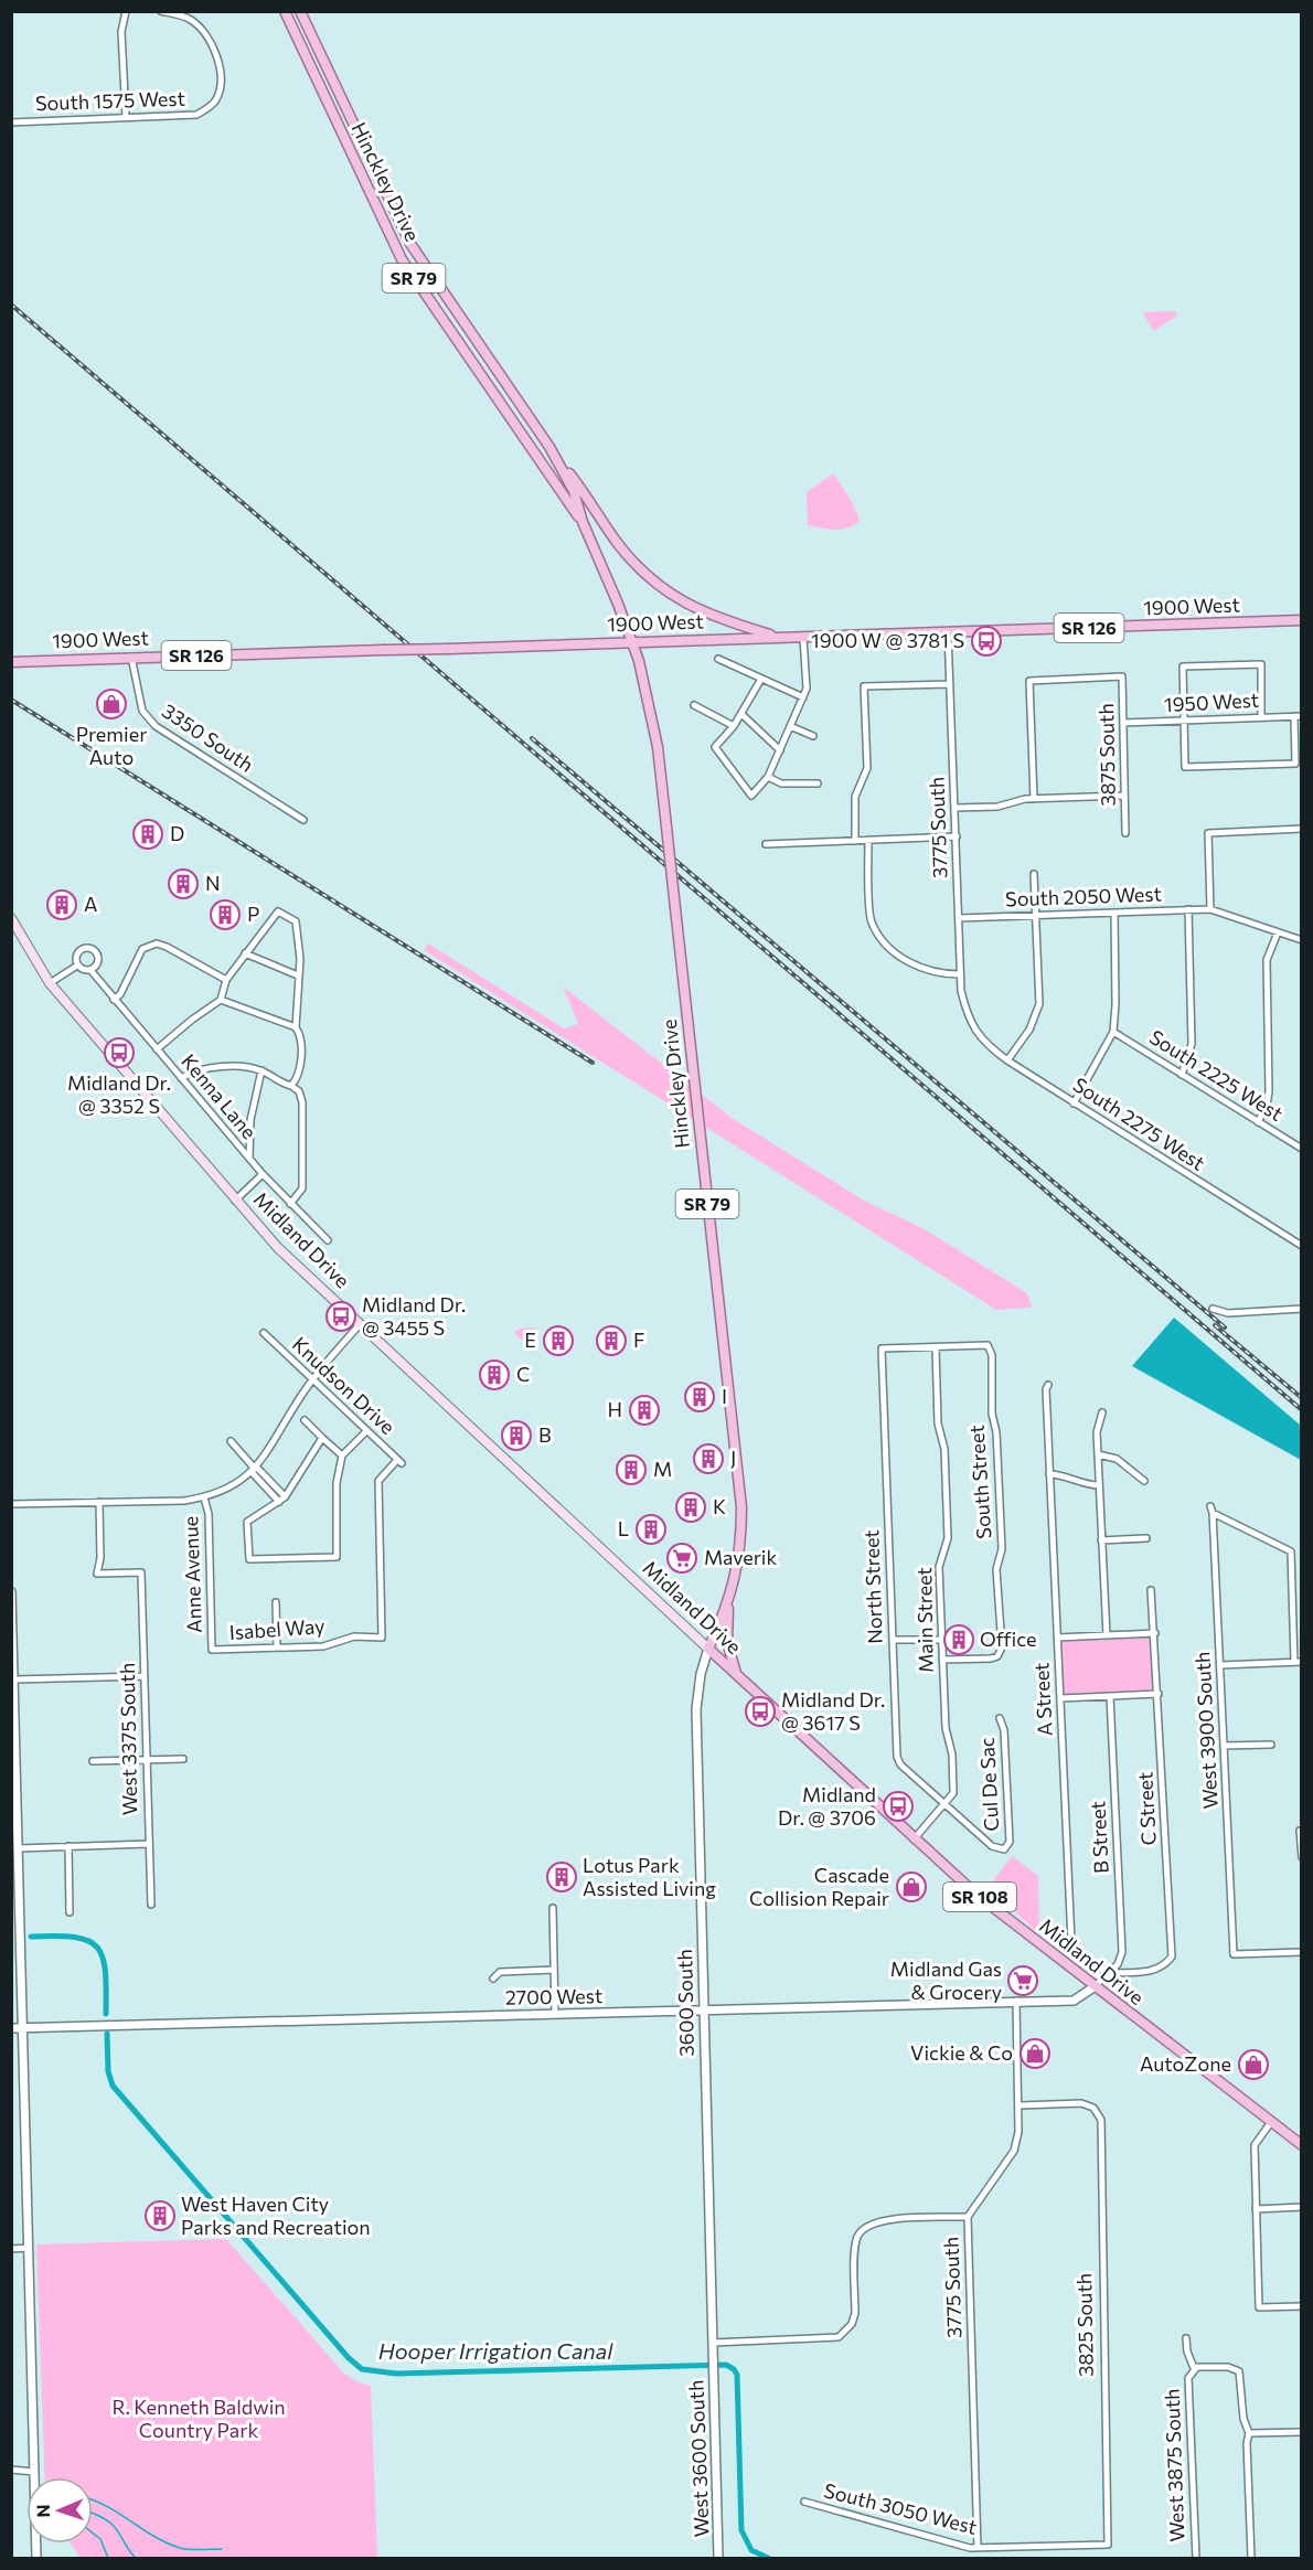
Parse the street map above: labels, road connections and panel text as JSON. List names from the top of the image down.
{
  "streets": {
    "main road": [
      "Hinckley Drive",
      "SR 79",
      "1900 West",
      "SR 126",
      "Midland Drive",
      "SR 108"
    ],
    "street": [
      "South 1575 West",
      "1950 West",
      "3350 South",
      "3875 South",
      "3775 South",
      "South 2050 West",
      "South 2225 West",
      "Kenna Lane",
      "South 2275 West",
      "Knudson Drive",
      "South Street",
      "Anne Avenue",
      "North Street",
      "Main Street",
      "Isabel Way",
      "A Street",
      "West 3900 South",
      "West 3375 South",
      "Cul De Sac",
      "C Street",
      "B Street",
      "2700 West",
      "3600 South",
      "3825 South",
      "West 3600 South",
      "West 3875 South",
      "South 3050 West"
    ]
  },
  "crossings": [
    ["Hinckley Drive", "1900 West"],
    ["Hinckley Drive", "Midland Drive"],
    ["Hinckley Drive", "3600 South"],
    ["1900 West", "3350 South"],
    ["1900 West", "3775 South"],
    ["1950 West", "3875 South"],
    ["3775 South", "South 2050 West"],
    ["3775 South", "South 2275 West"],
    ["3775 South", "2700 West"],
    ["3775 South", "3825 South"],
    ["3775 South", "South 3050 West"],
    ["Midland Drive", "Main Street"],
    ["Midland Drive", "2700 West"],
    ["Midland Drive", "3600 South"],
    ["Knudson Drive", "Isabel Way"],
    ["South Street", "North Street"],
    ["South Street", "Main Street"],
    ["Anne Avenue", "Isabel Way"],
    ["North Street", "Main Street"],
    ["North Street", "Cul De Sac"],
    ["Main Street", "Cul De Sac"],
    ["A Street", "C Street"],
    ["A Street", "B Street"],
    ["C Street", "B Street"],
    ["2700 West", "3600 South"],
    ["3600 South", "West 3600 South"],
    ["3825 South", "South 3050 West"]
  ],
  "water": ["Hooper Irrigation Canal"],
  "parks": ["R. Kenneth Baldwin Country Park"],
  "places": {
    "bus stop": [
      "1900 W @ 3781 S",
      "Midland Dr. @ 3352 S",
      "Midland Dr. @ 3455 S",
      "Midland Dr. @ 3617 S",
      "Midland Dr. @ 3706"
    ],
    "shop": [
      "Premier Auto",
      "Cascade Collision Repair",
      "Vickie & Co",
      "AutoZone"
    ],
    "building": [
      "D",
      "N",
      "A",
      "P",
      "E",
      "F",
      "C",
      "I",
      "H",
      "B",
      "J",
      "M",
      "K",
      "L",
      "Office",
      "Lotus Park Assisted Living",
      "West Haven City Parks and Recreation"
    ],
    "supermarket": ["Maverik", "Midland Gas & Grocery"]
  },
  "north": "left"
}
